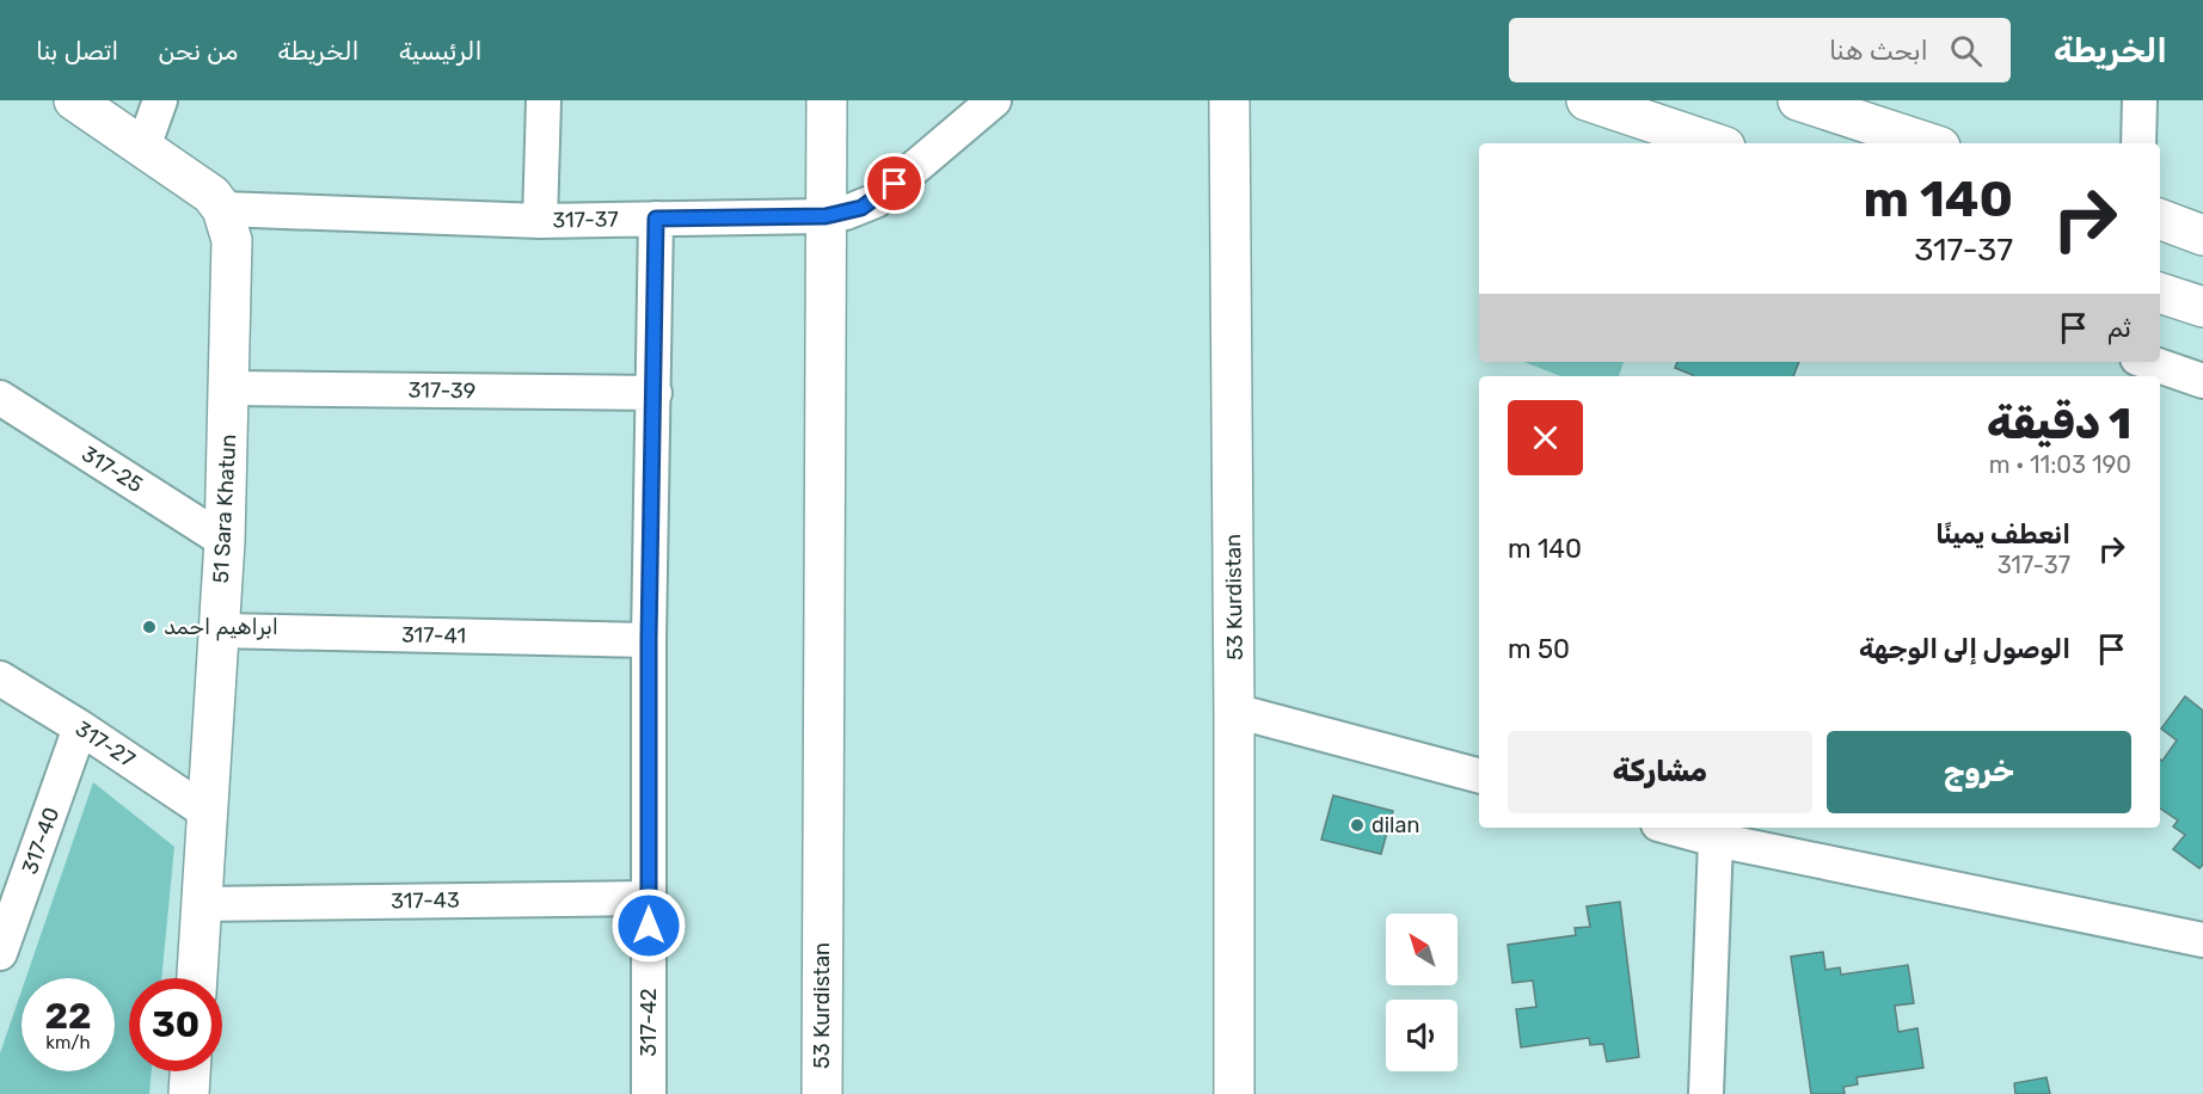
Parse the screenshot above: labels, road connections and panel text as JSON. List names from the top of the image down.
{
  "streets": {
    "main road": ["51 Sara Khatun", "53 Kurdistan"],
    "street": [
      "317-37",
      "317-39",
      "317-25",
      "317-41",
      "317-27",
      "317-40",
      "317-43",
      "317-42"
    ]
  },
  "crossings": [
    ["317-37", "51 Sara Khatun"],
    ["317-37", "53 Kurdistan"],
    ["317-37", "317-42"],
    ["317-39", "51 Sara Khatun"],
    ["317-39", "317-42"],
    ["317-25", "51 Sara Khatun"],
    ["51 Sara Khatun", "317-41"],
    ["51 Sara Khatun", "317-27"],
    ["51 Sara Khatun", "317-43"],
    ["317-41", "317-42"],
    ["317-27", "317-40"],
    ["317-43", "317-42"]
  ],
  "places": ["ابراهيم احمد", "dilan"],
  "north": "top left",
  "page": {
    "header": "الخريطة",
    "search": "ابحث هنا",
    "nav": [
      "الرئيسية",
      "الخريطة",
      "من نحن",
      "اتصل بنا"
    ],
    "turn": ["140 m", "317-37"],
    "then": "ثم",
    "heading": ["1 دقيقة", "190 m · 11:03"],
    "list": [
      {
        "name": "انعطف يمينًا",
        "note": "317-37",
        "value": "140 m"
      },
      {
        "name": "الوصول إلى الوجهة",
        "value": "50 m"
      }
    ],
    "buttons": ["خروج", "مشاركة"],
    "speed": "22 km/h",
    "limit": "30"
  }
}
